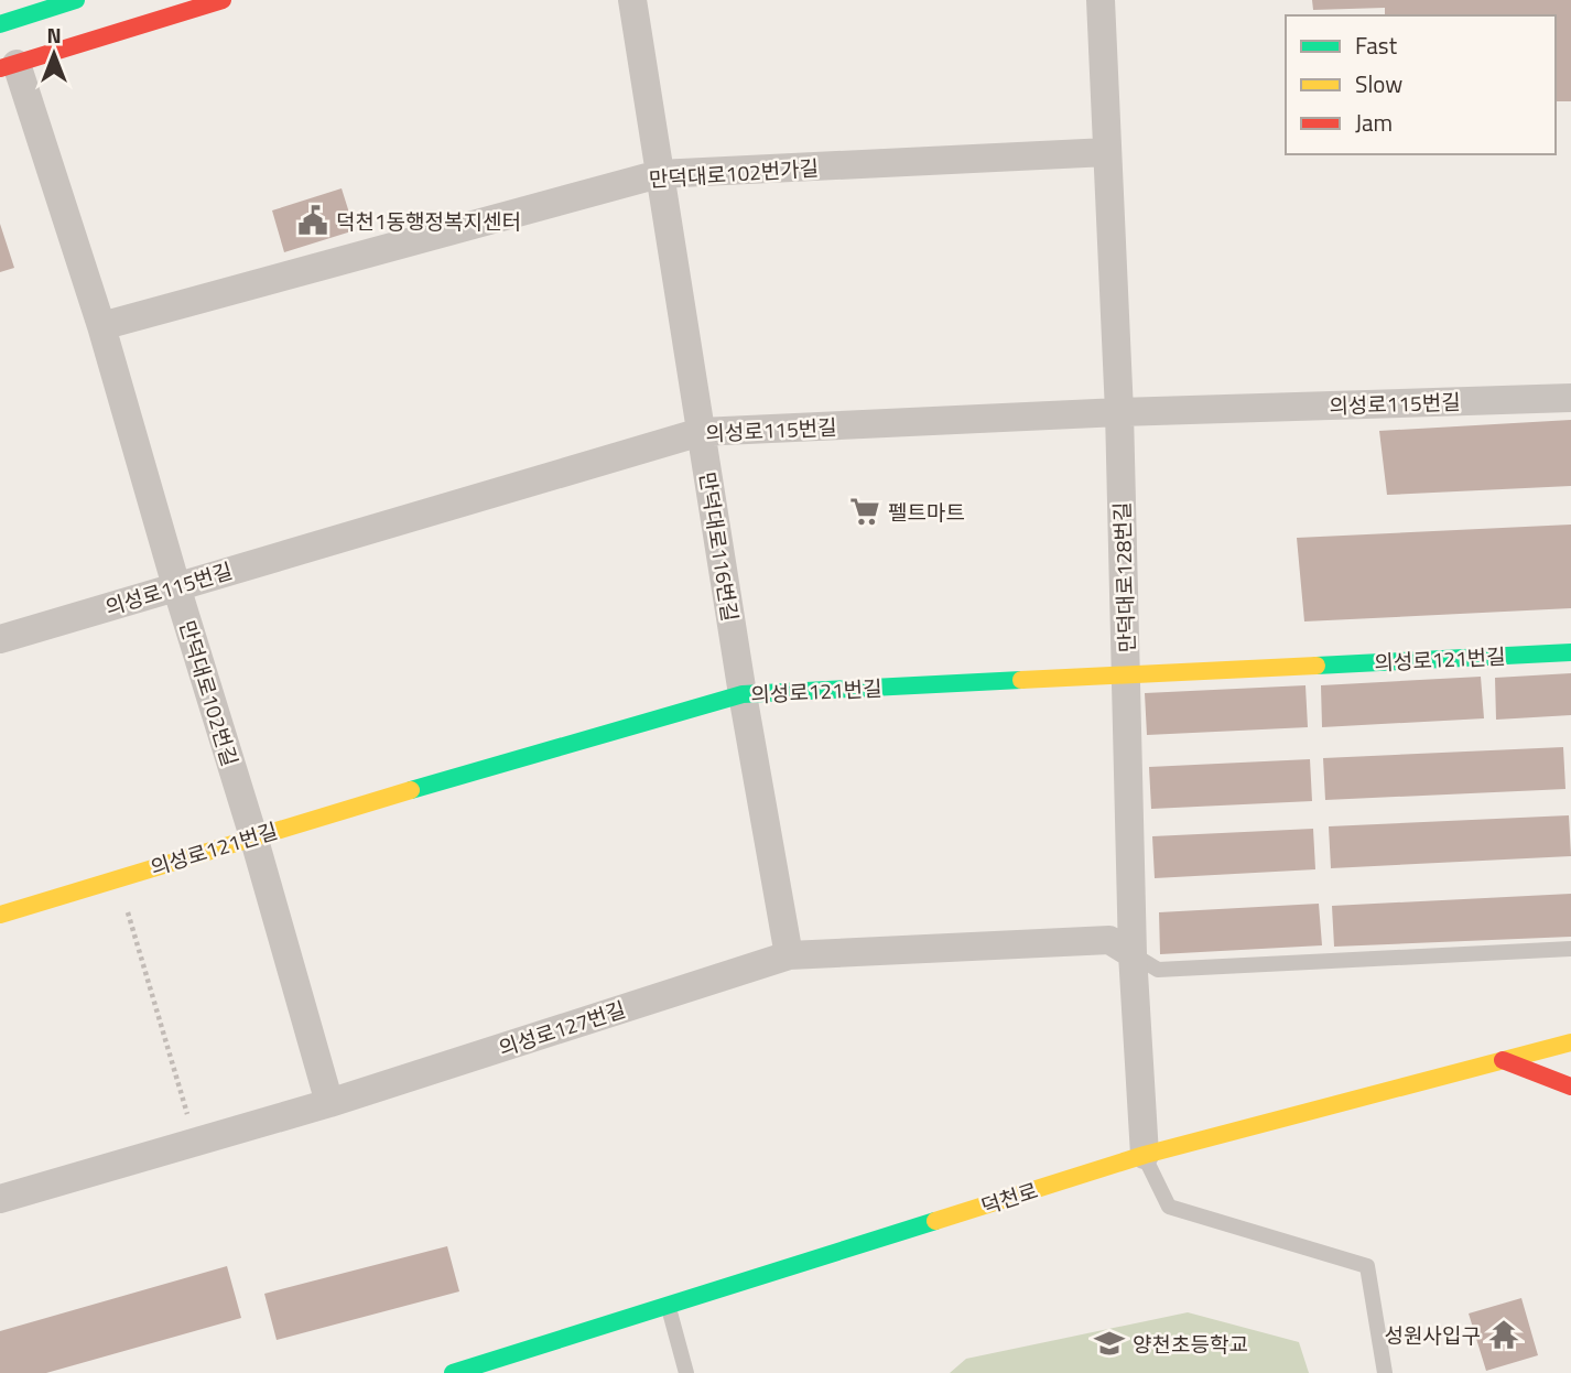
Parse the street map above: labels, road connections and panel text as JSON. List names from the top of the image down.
{
  "streets": {
    "street": [
      "만덕대로102번가길",
      "의성로115번길",
      "만덕대로116번길",
      "만덕대로128번길",
      "의성로121번길",
      "만덕대로102번길",
      "의성로127번길",
      "덕천로"
    ]
  },
  "crossings": [
    ["만덕대로102번가길", "만덕대로116번길"],
    ["만덕대로102번가길", "만덕대로128번길"],
    ["만덕대로102번가길", "만덕대로102번길"],
    ["의성로115번길", "만덕대로116번길"],
    ["의성로115번길", "만덕대로128번길"],
    ["의성로115번길", "만덕대로102번길"],
    ["만덕대로116번길", "의성로121번길"],
    ["만덕대로116번길", "의성로127번길"],
    ["만덕대로128번길", "의성로121번길"],
    ["만덕대로128번길", "의성로127번길"],
    ["만덕대로128번길", "덕천로"],
    ["의성로121번길", "만덕대로102번길"],
    ["만덕대로102번길", "의성로127번길"]
  ],
  "places": {
    "public building": ["덕천1동행정복지센터"],
    "supermarket": ["펠트마트"],
    "temple": ["성원사입구"],
    "school or university": ["양천초등학교"]
  },
  "legend": ["Fast", "Slow", "Jam"],
  "north": "top"
}
